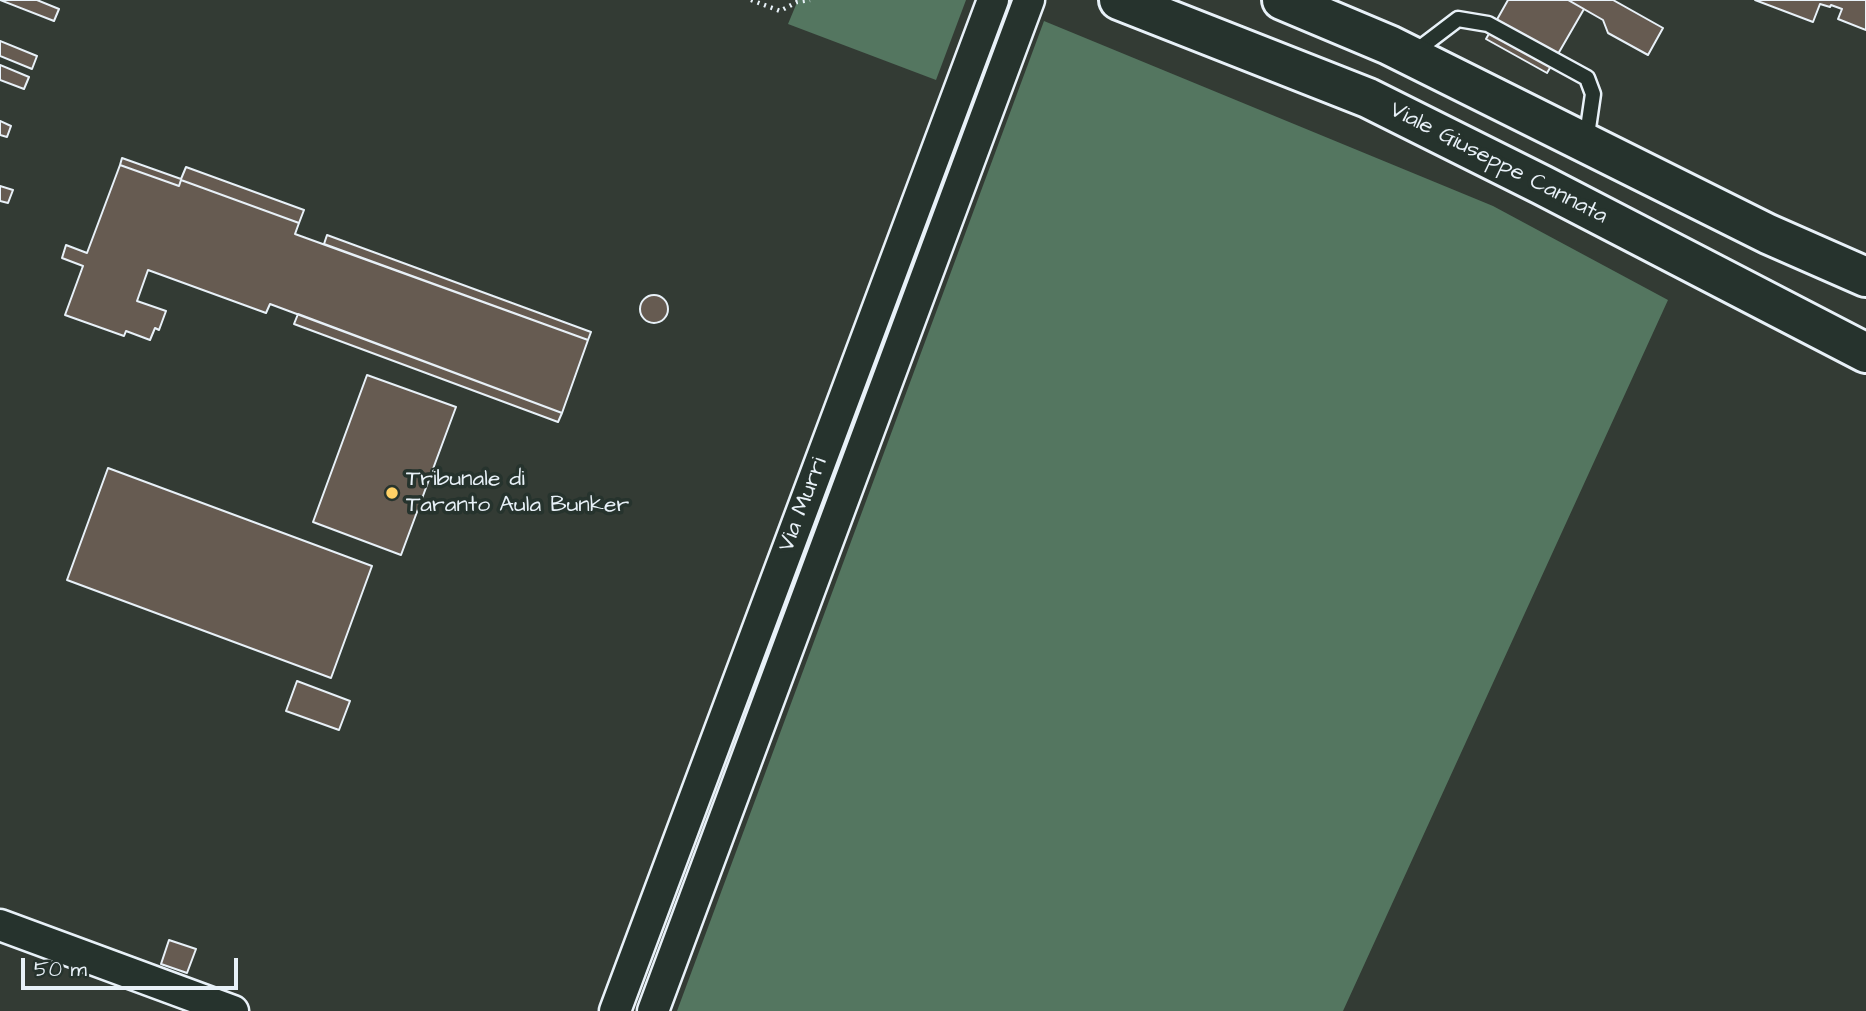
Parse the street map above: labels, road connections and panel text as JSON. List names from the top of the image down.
{
  "streets": {
    "street": ["Viale Giuseppe Cannata", "Via Murri"]
  },
  "places": ["Tribunale di Taranto Aula Bunker"],
  "scale_bar": "50 m"
}
